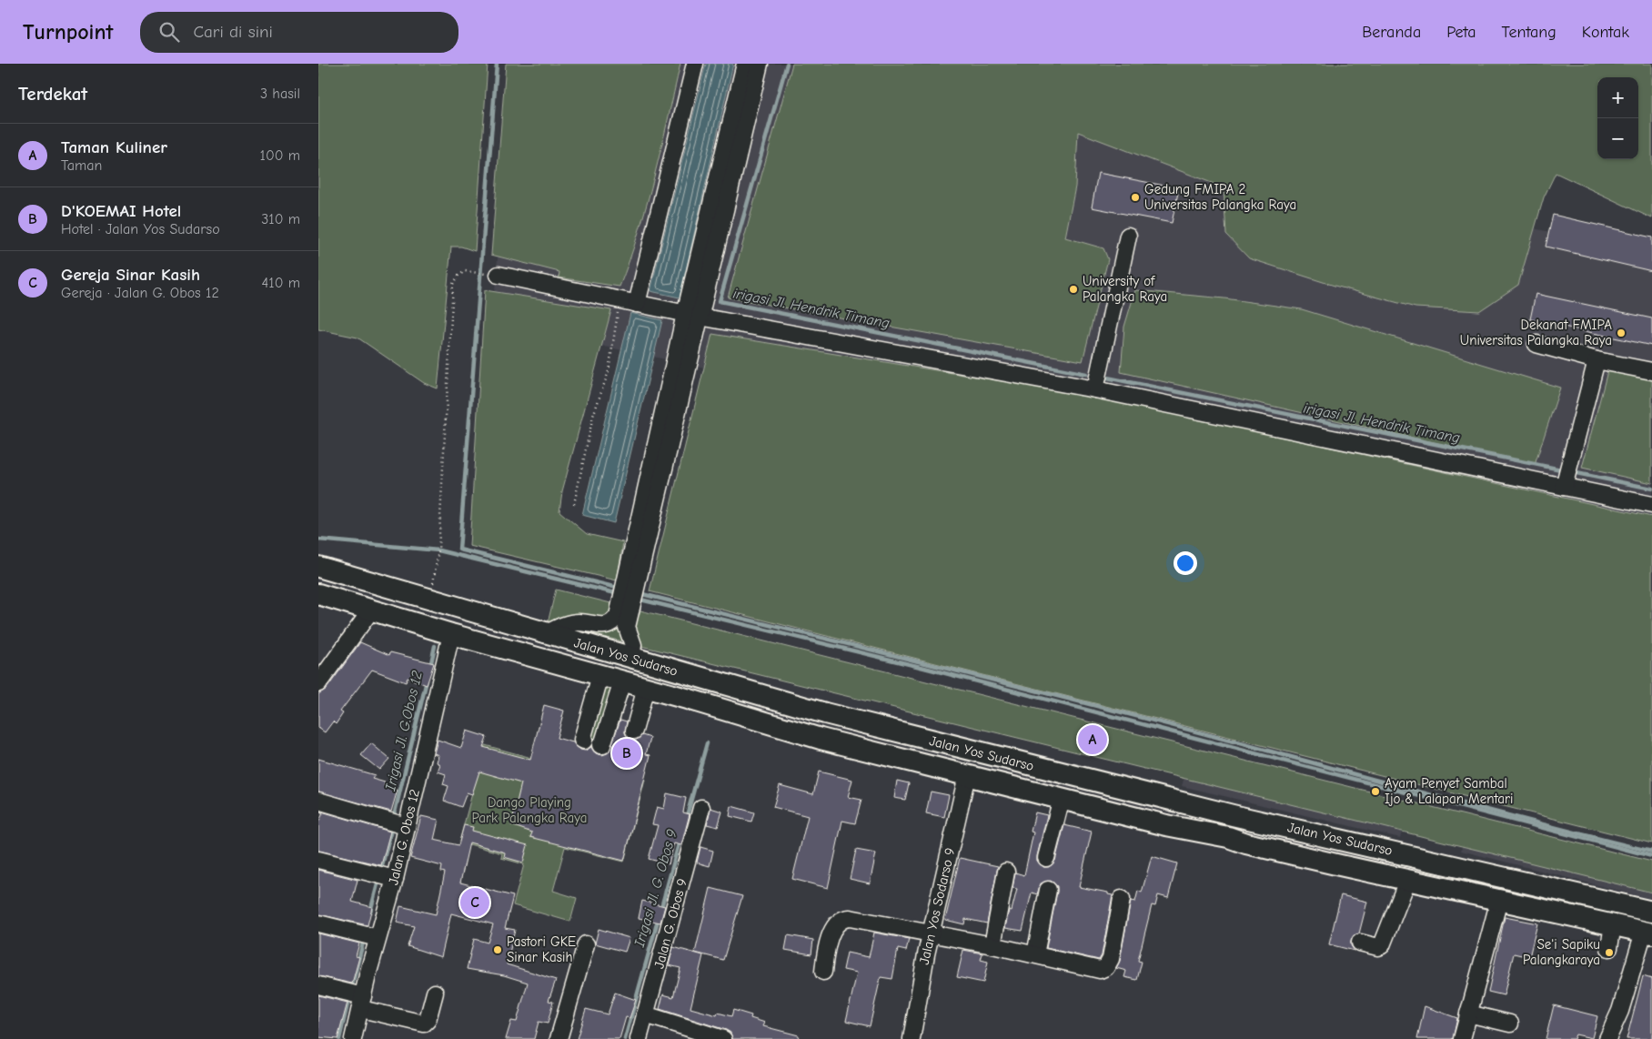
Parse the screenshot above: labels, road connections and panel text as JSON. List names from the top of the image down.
{
  "streets": {
    "main road": ["Jalan Yos Sudarso"],
    "street": ["Jalan G. Obos 12", "Jalan Yos Sodarso 9", "Jalan G. Obos 9"]
  },
  "crossings": [
    ["Jalan Yos Sudarso", "Jalan G. Obos 12"],
    ["Jalan Yos Sudarso", "Jalan Yos Sodarso 9"]
  ],
  "water": ["irigasi Jl. Hendrik Timang", "Irigasi Jl. G.Obos 12", "Irigasi Jl. G. Obos 9"],
  "parks": ["Dango Playing Park Palangka Raya"],
  "places": [
    "Gedung FMIPA 2 Universitas Palangka Raya",
    "University of Palangka Raya",
    "Dekanat FMIPA Universitas Palangka Raya",
    "Ayam Penyet Sambal Ijo & Lalapan Mentari",
    "Pastori GKE Sinar Kasih",
    "Se'i Sapiku Palangkaraya"
  ],
  "page": {
    "header": "Turnpoint",
    "search": "Cari di sini",
    "nav": [
      "Beranda",
      "Peta",
      "Tentang",
      "Kontak"
    ],
    "heading": ["Terdekat", "3 hasil"],
    "map_buttons": ["+", "−"],
    "list": [
      {
        "mark": "A",
        "name": "Taman Kuliner",
        "note": "Taman",
        "value": "100 m"
      },
      {
        "mark": "B",
        "name": "D'KOEMAI Hotel",
        "note": "Hotel · Jalan Yos Sudarso",
        "value": "310 m"
      },
      {
        "mark": "C",
        "name": "Gereja Sinar Kasih",
        "note": "Gereja · Jalan G. Obos 12",
        "value": "410 m"
      }
    ],
    "pins": ["A", "B", "C"]
  }
}
